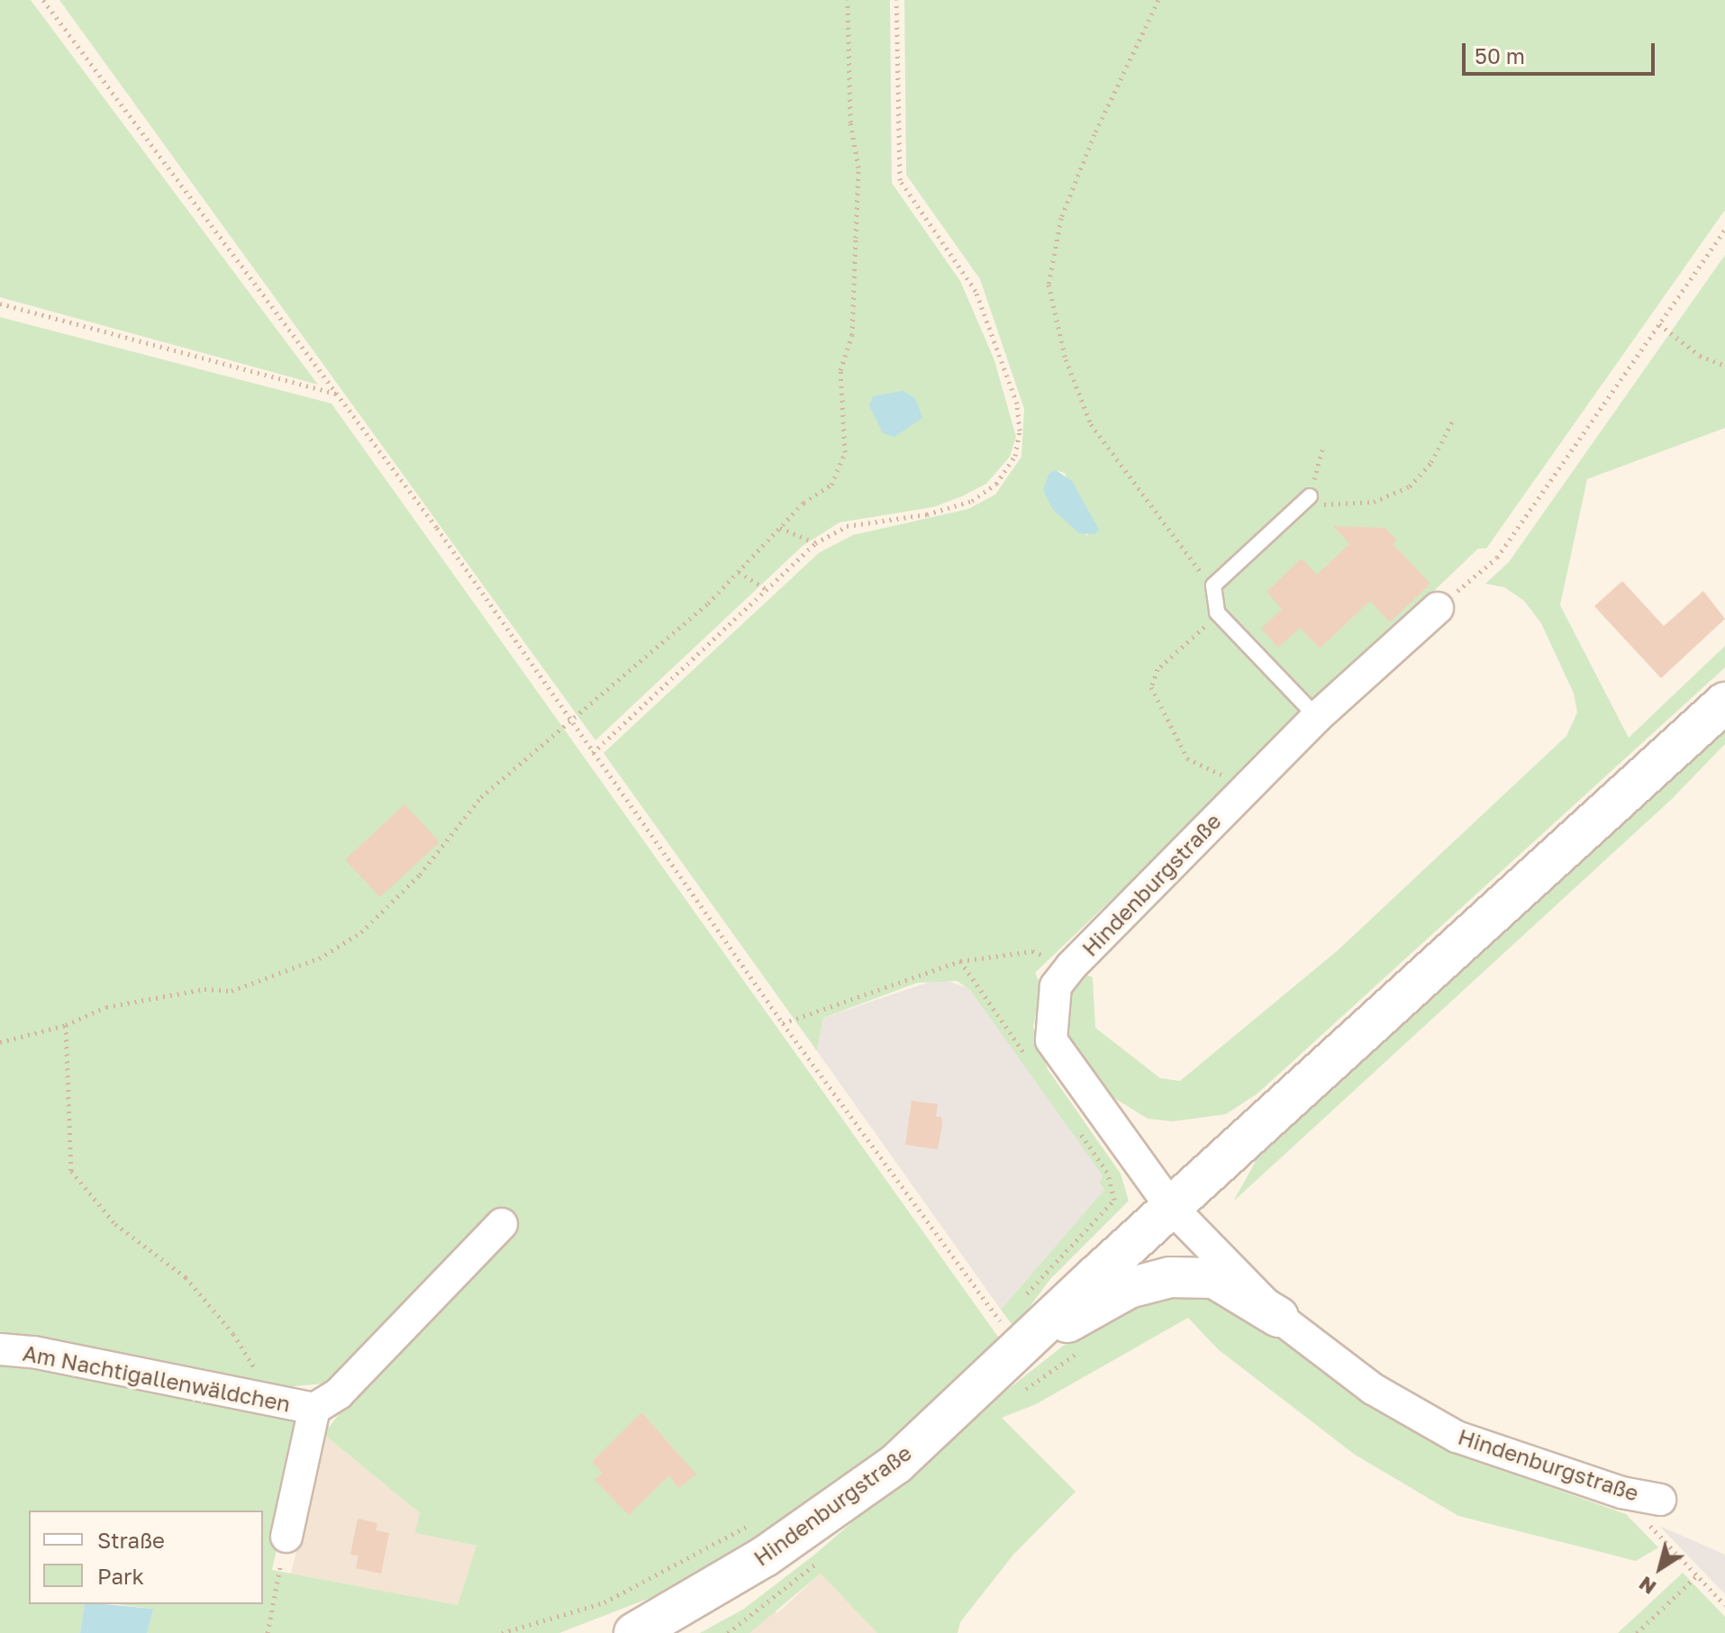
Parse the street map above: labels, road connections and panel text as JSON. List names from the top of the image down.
{
  "streets": {
    "main road": ["Hindenburgstraße"],
    "street": ["Am Nachtigallenwäldchen"]
  },
  "legend": ["Straße", "Park"],
  "scale_bar": "50 m",
  "north": "bottom left"
}
